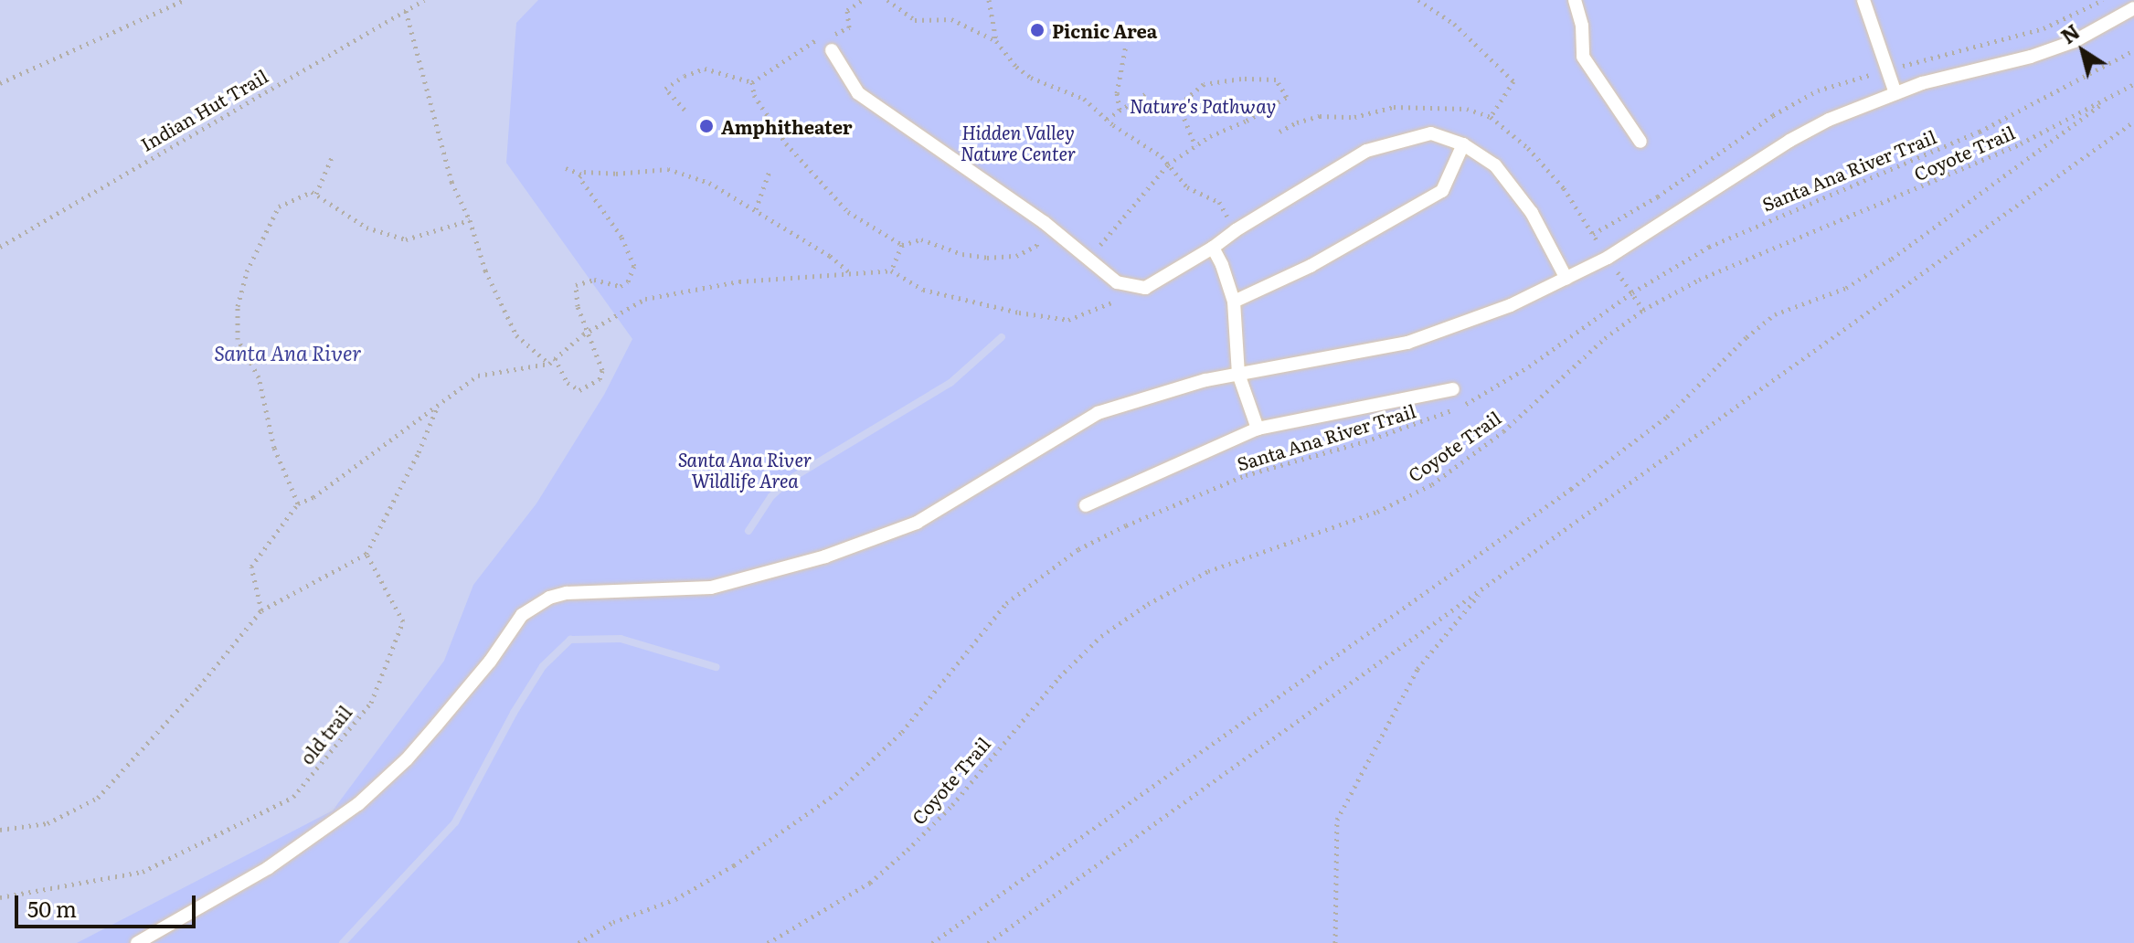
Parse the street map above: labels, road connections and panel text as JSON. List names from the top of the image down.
{
  "streets": {
    "path": [
      "Indian Hut Trail",
      "Coyote Trail",
      "Santa Ana River Trail",
      "old trail"
    ]
  },
  "water": ["Santa Ana River"],
  "parks": ["Nature's Pathway", "Hidden Valley Nature Center", "Santa Ana River Wildlife Area"],
  "places": ["Picnic Area", "Amphitheater"],
  "scale_bar": "50 m",
  "north": "top left"
}
